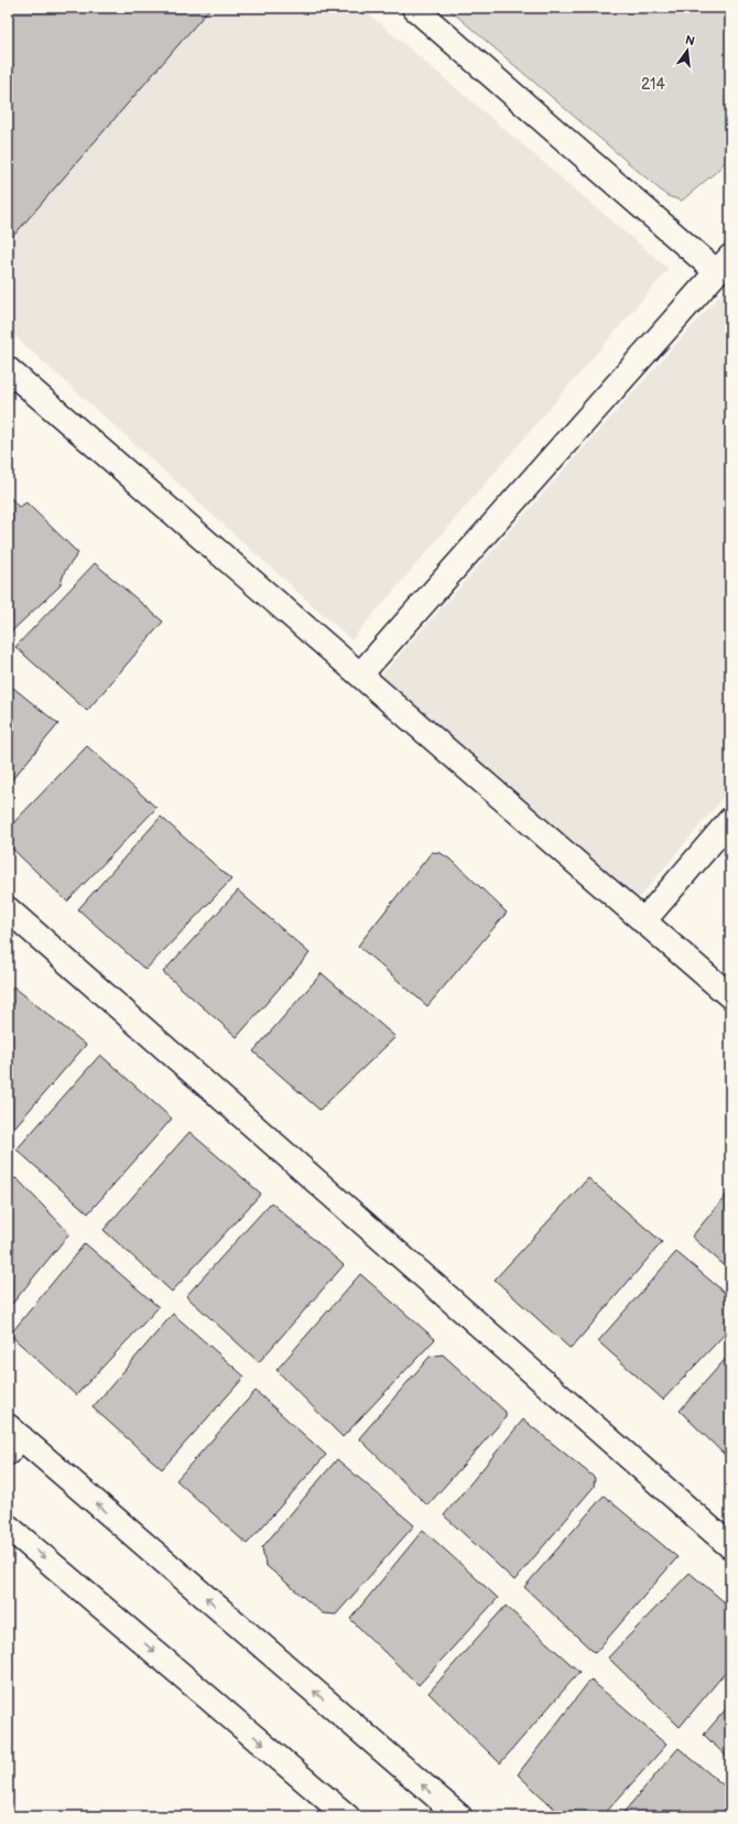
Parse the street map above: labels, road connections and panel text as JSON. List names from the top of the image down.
{
  "parks": ["214"],
  "north": "top"
}
